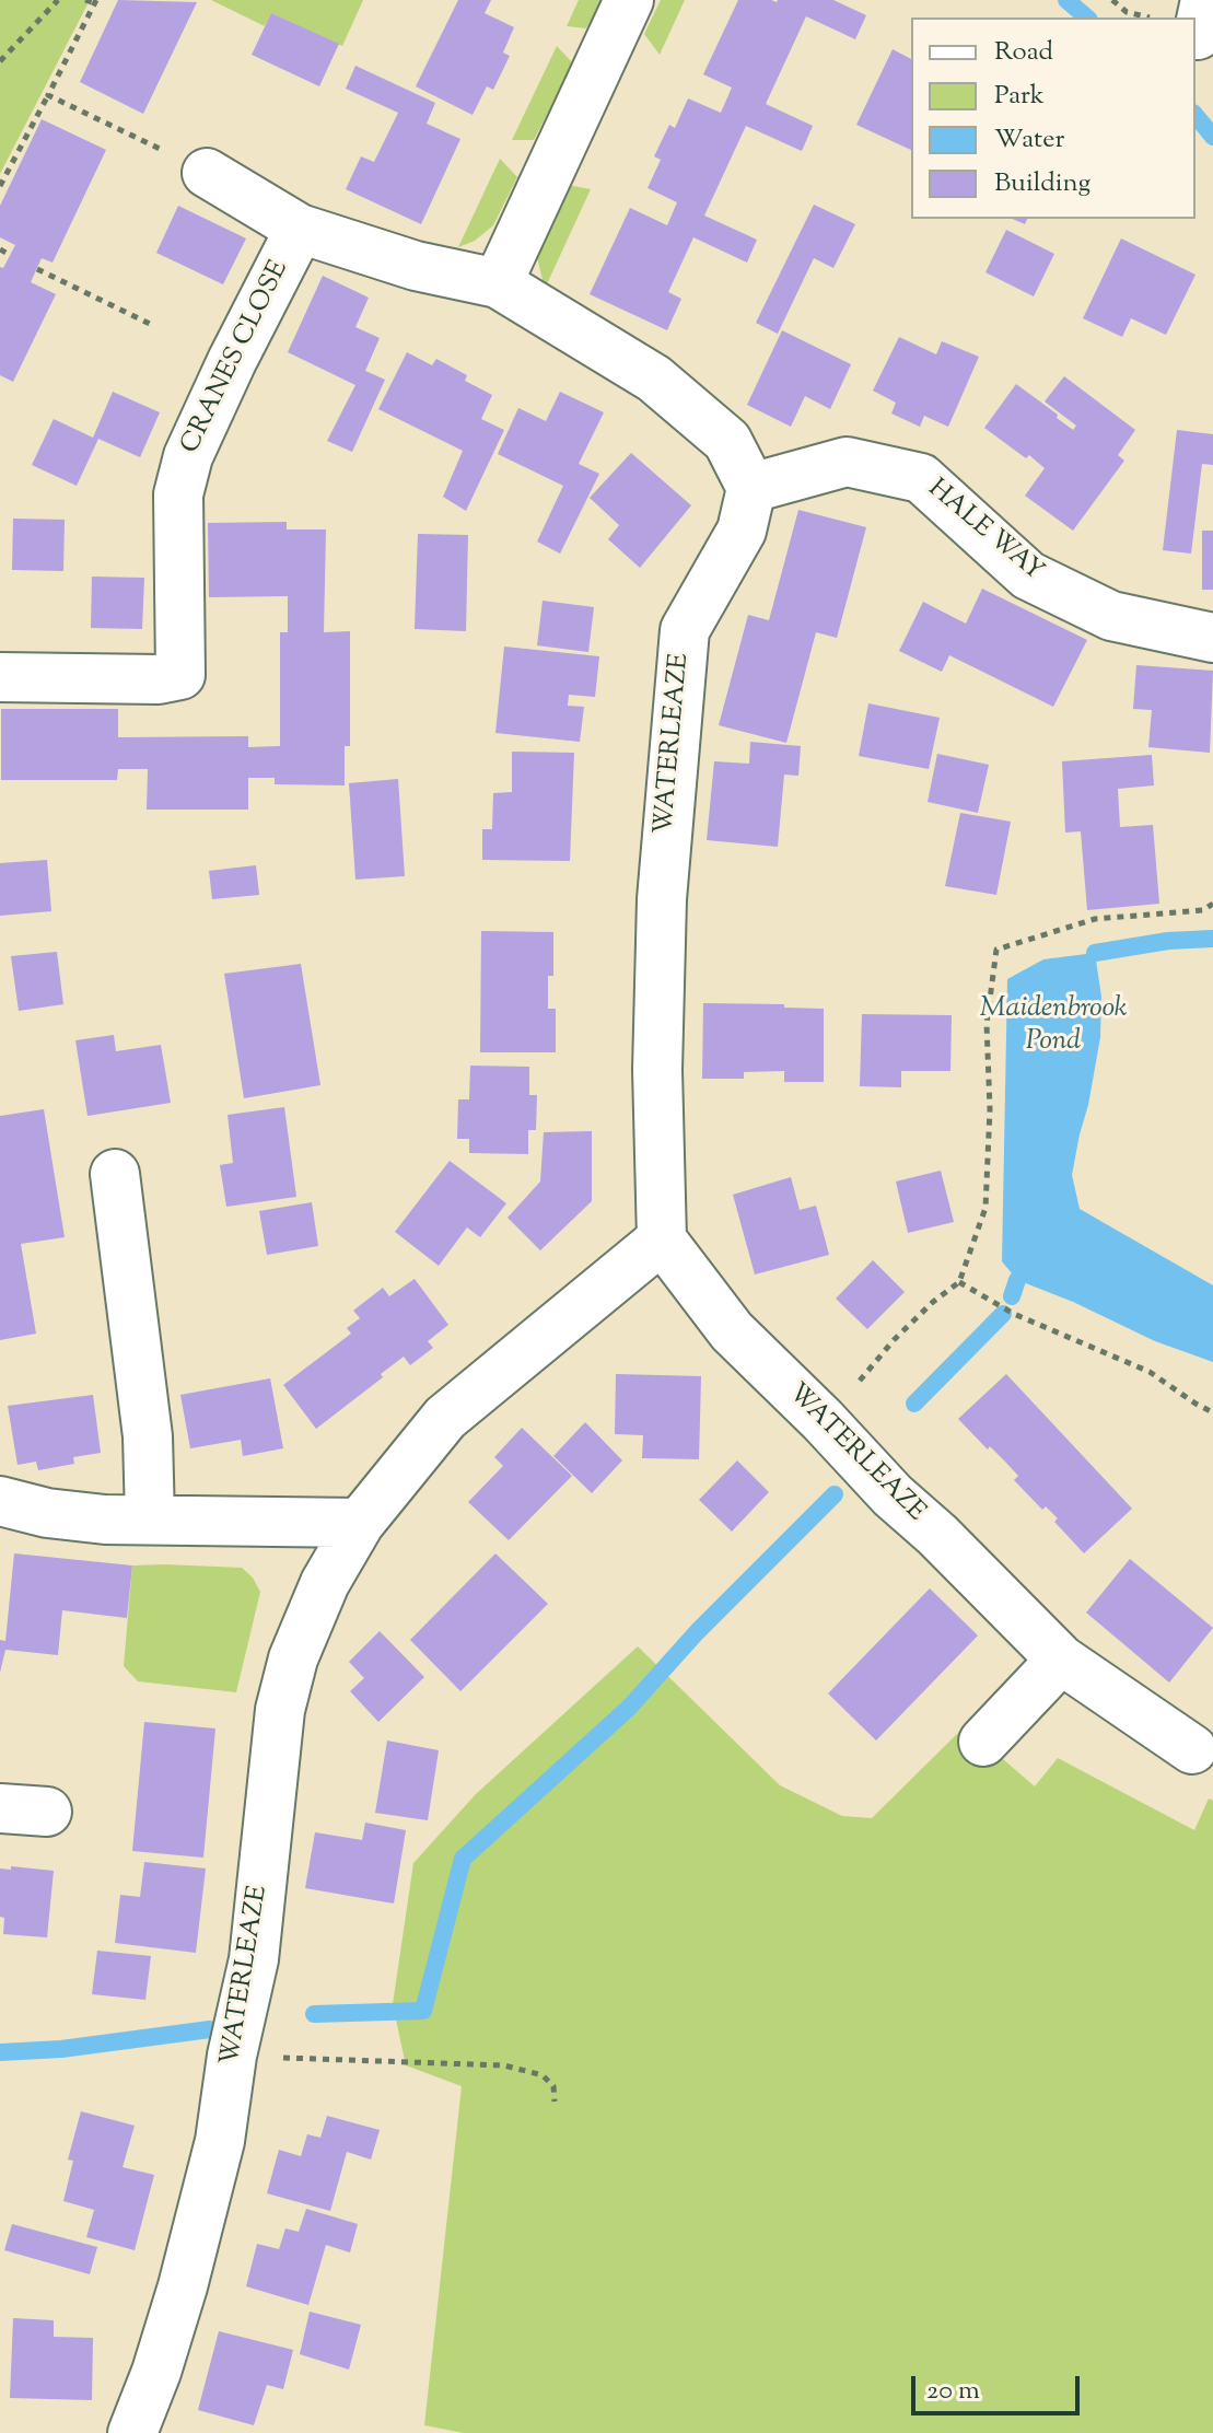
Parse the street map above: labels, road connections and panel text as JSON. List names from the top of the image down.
{
  "streets": {
    "street": ["CRANES CLOSE", "HALE WAY", "WATERLEAZE"]
  },
  "crossings": [
    ["HALE WAY", "WATERLEAZE"]
  ],
  "water": ["Maidenbrook Pond"],
  "legend": [
    "Road",
    "Park",
    "Water",
    "Building"
  ],
  "scale_bar": "20 m"
}
